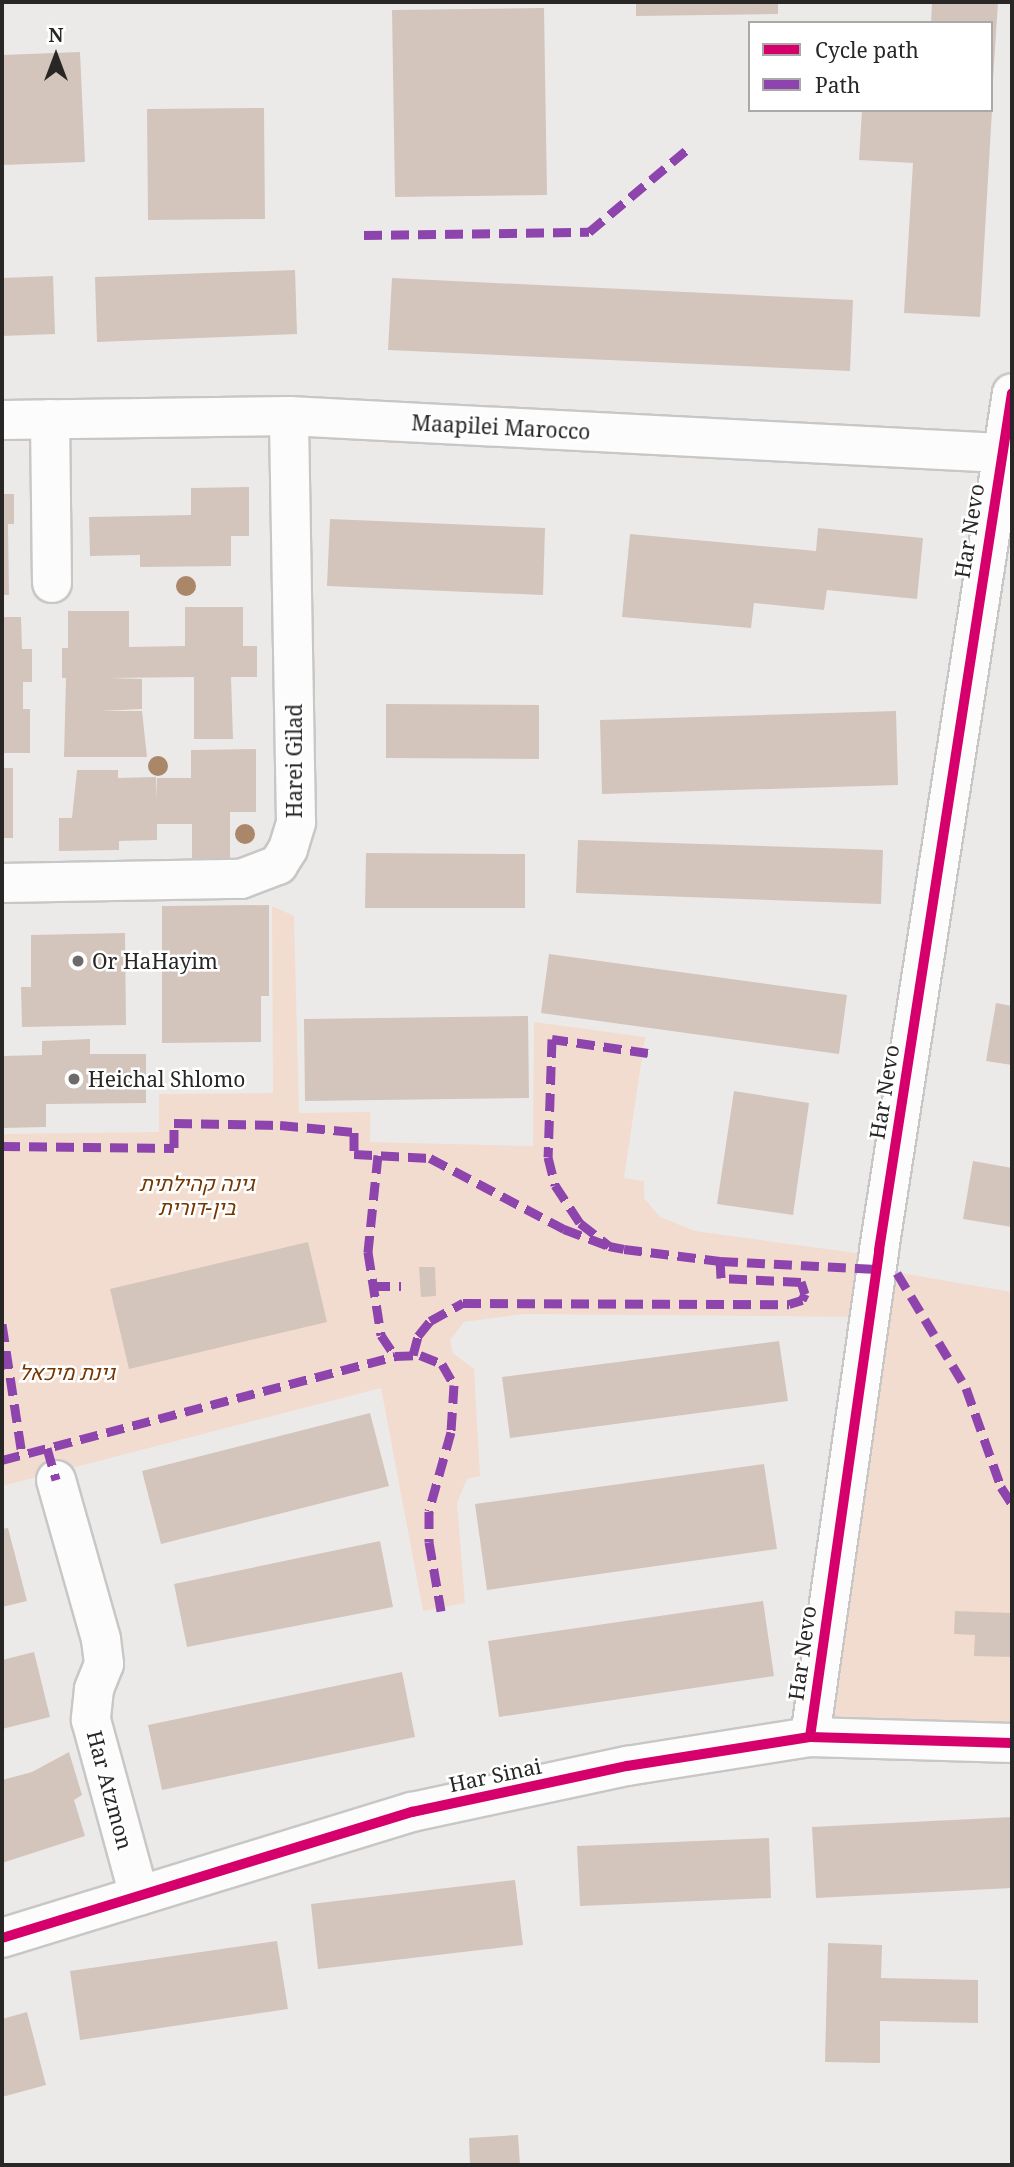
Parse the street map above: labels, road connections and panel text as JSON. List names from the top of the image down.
{
  "streets": {
    "street": [
      "Maapilei Marocco",
      "Har Nevo",
      "Harei Gilad",
      "Har Sinai",
      "Har Atzmon"
    ]
  },
  "crossings": [
    ["Maapilei Marocco", "Har Nevo"],
    ["Maapilei Marocco", "Harei Gilad"],
    ["Har Nevo", "Har Sinai"],
    ["Har Sinai", "Har Atzmon"]
  ],
  "parks": ["גינה קהילתית בין-דורית", "גינת מיכאל"],
  "places": ["Or HaHayim", "Heichal Shlomo"],
  "legend": ["Cycle path", "Path"],
  "north": "top"
}
